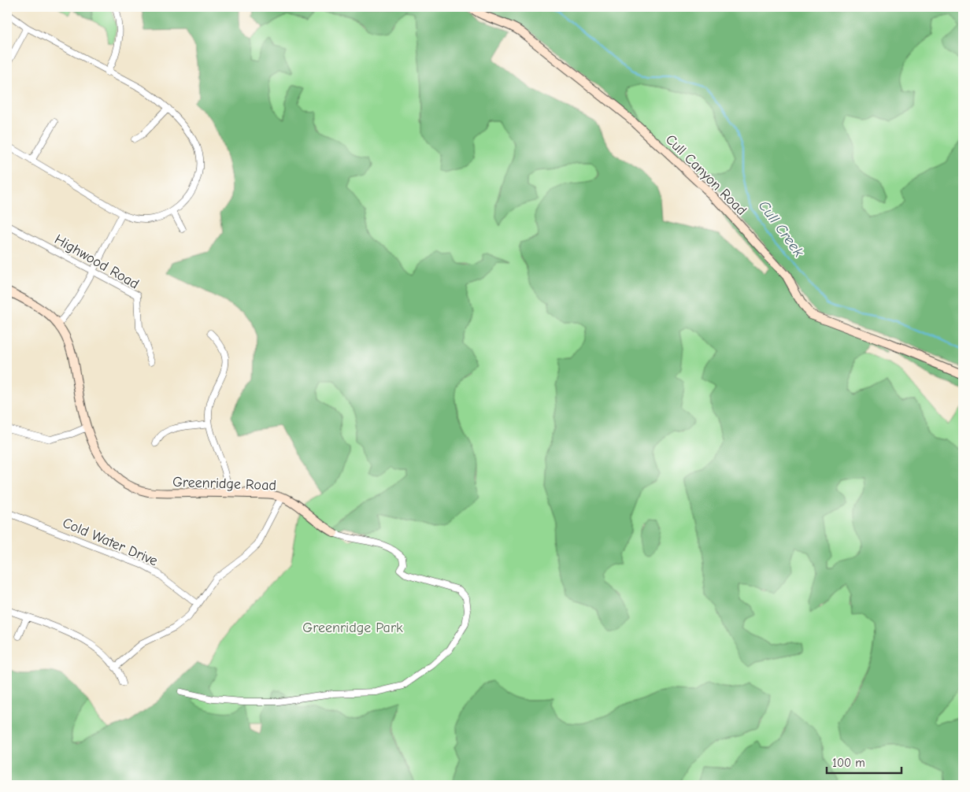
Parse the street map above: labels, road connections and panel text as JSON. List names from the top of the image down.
{
  "streets": {
    "street": [
      "Cull Canyon Road",
      "Highwood Road",
      "Greenridge Road",
      "Cold Water Drive"
    ]
  },
  "water": ["Cull Creek"],
  "parks": ["Greenridge Park"],
  "scale_bar": "100 m"
}
